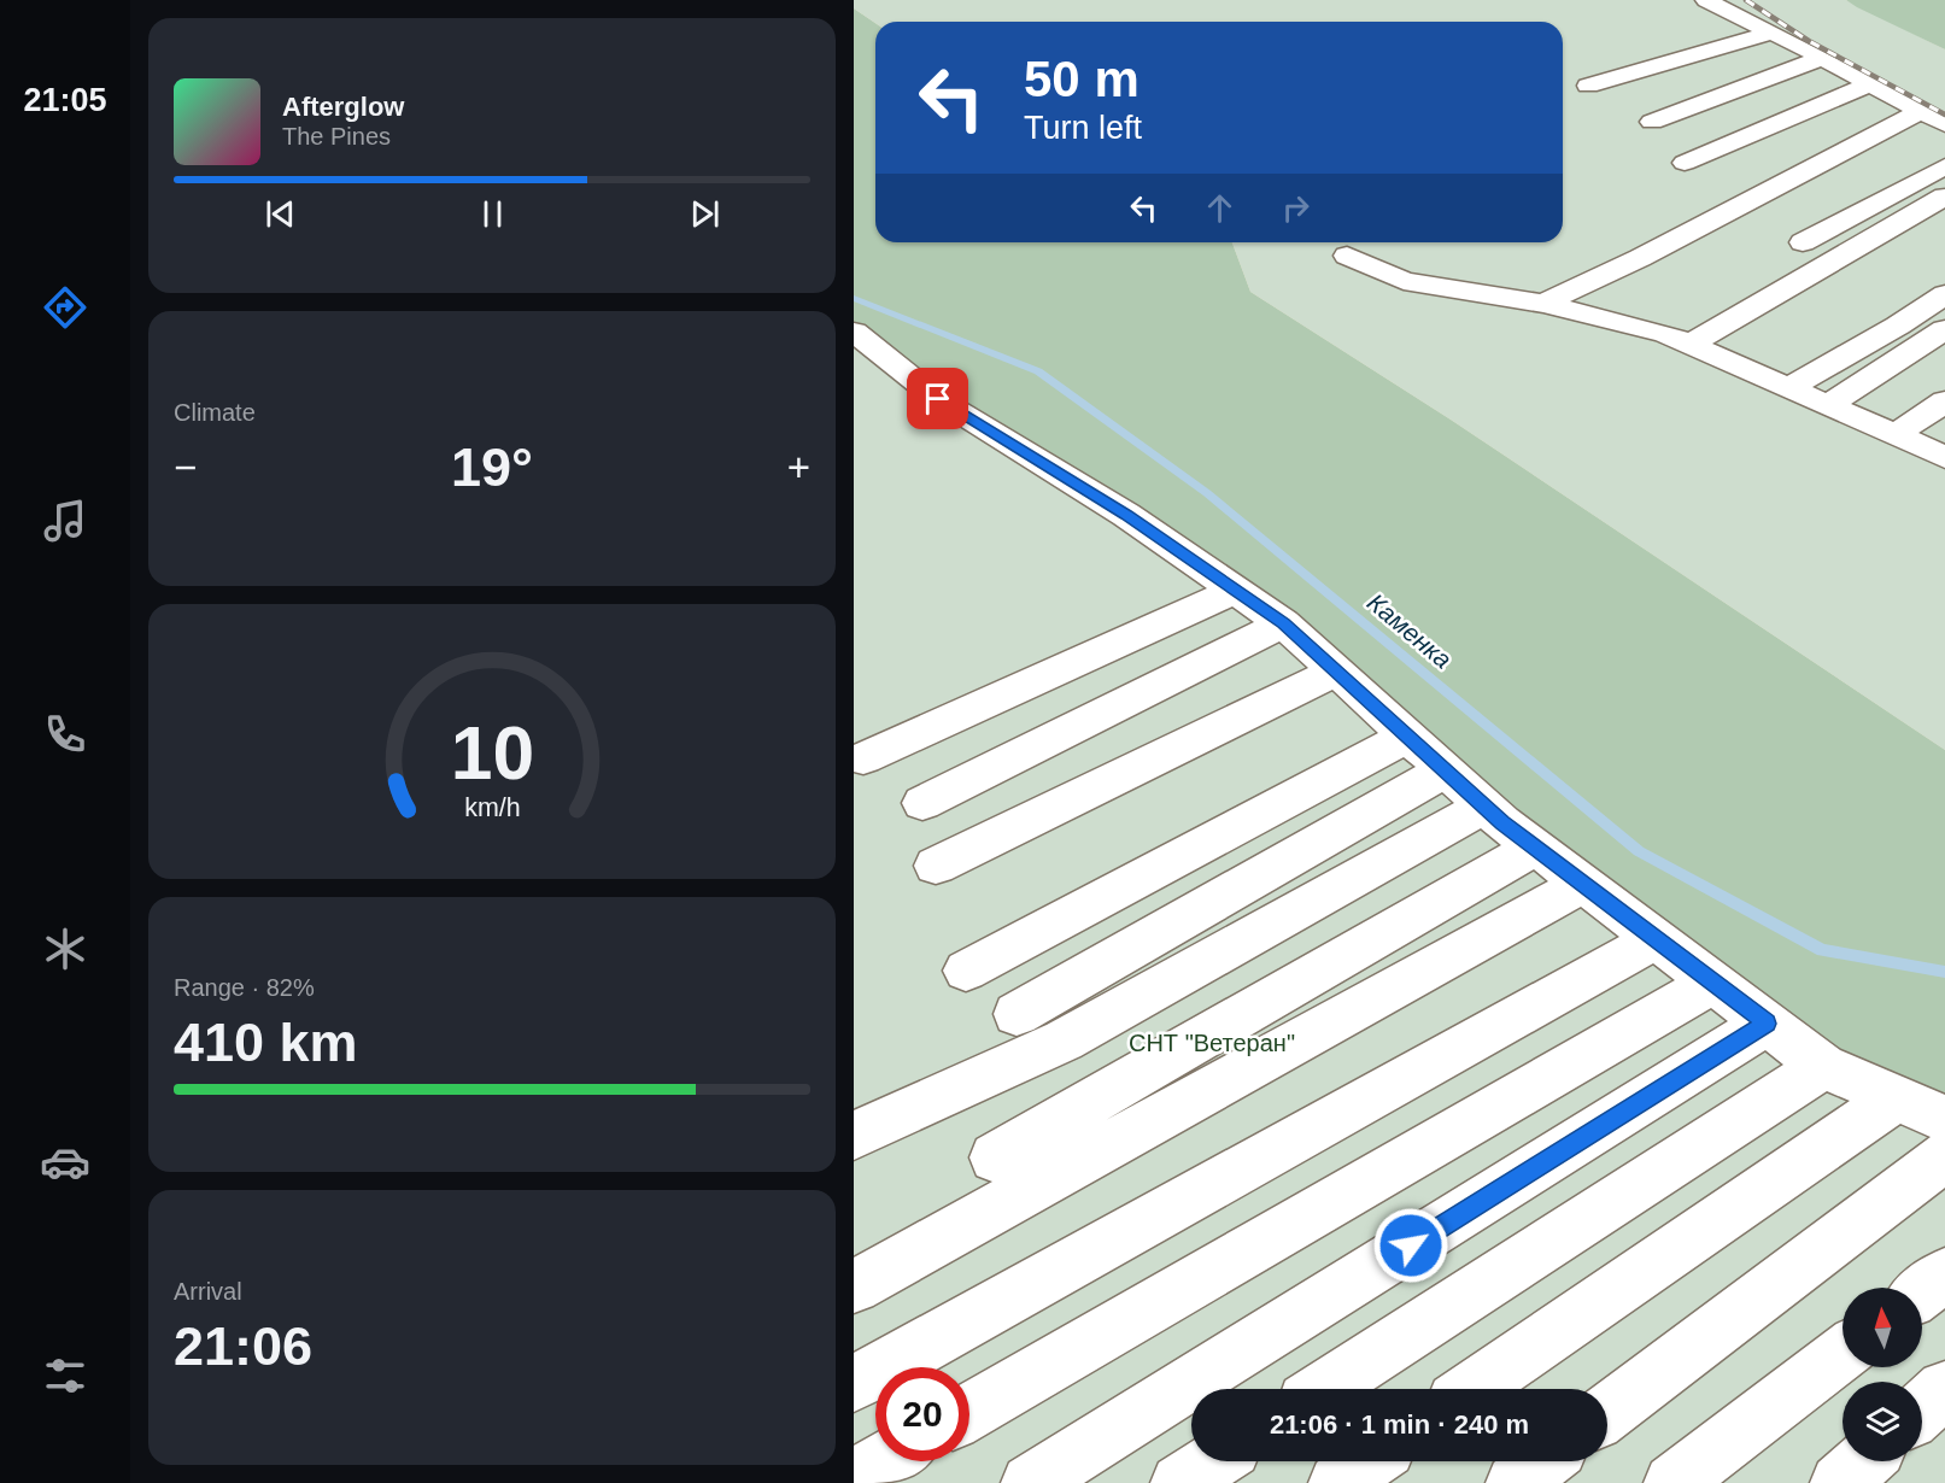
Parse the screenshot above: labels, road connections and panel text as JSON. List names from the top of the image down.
{
  "water": ["Каменка"],
  "parks": ["СНТ \"Ветеран\""],
  "north": "top",
  "page": {
    "tabs": "21:05",
    "turn": ["50 m", "Turn left"],
    "song": ["Afterglow", "The Pines"],
    "tile": [
      "Climate",
      ["Range · 82%", "410 km"],
      ["Arrival", "21:06"]
    ],
    "heat": ["−", "19°", "+"],
    "limit": "20",
    "trip": "21:06 · 1 min · 240 m",
    "gauge": ["10", "km/h"]
  }
}
